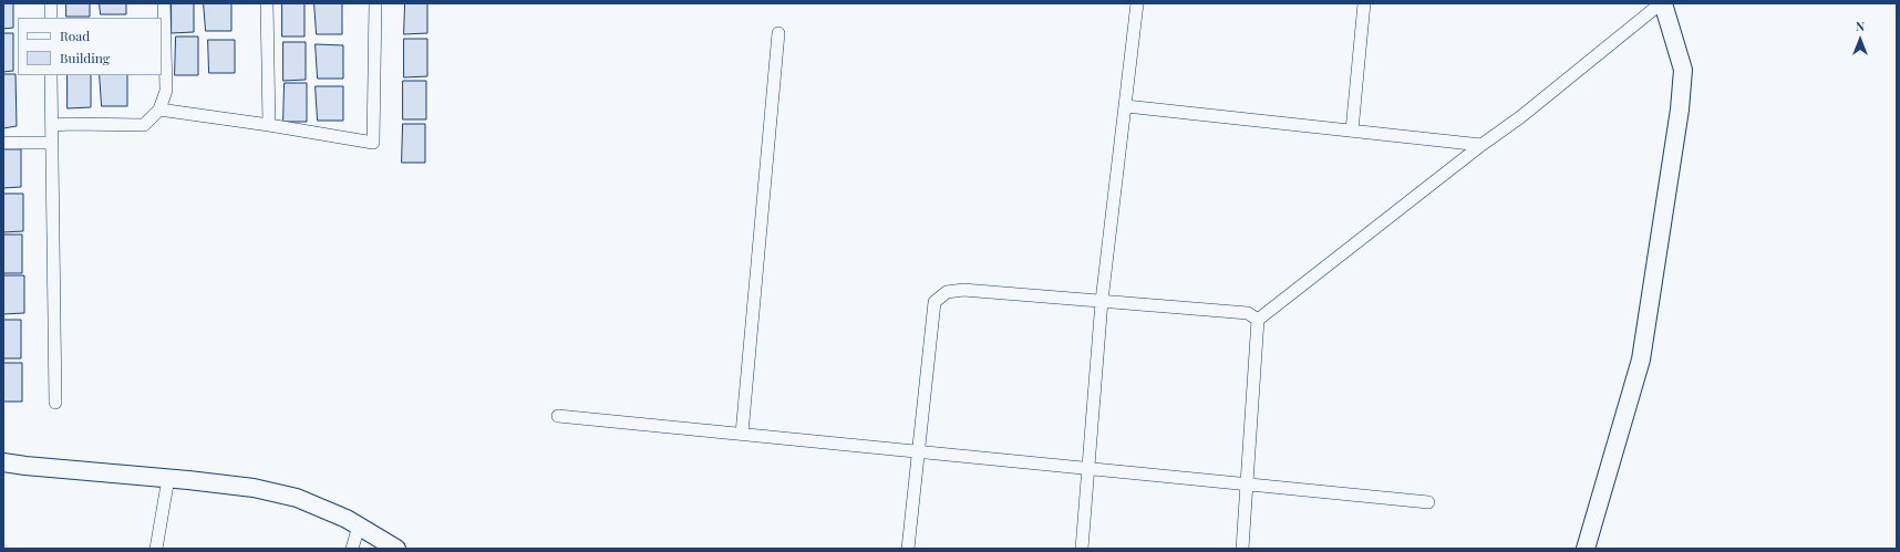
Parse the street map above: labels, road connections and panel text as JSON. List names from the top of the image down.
{
  "legend": ["Road", "Building"],
  "north": "top"
}
